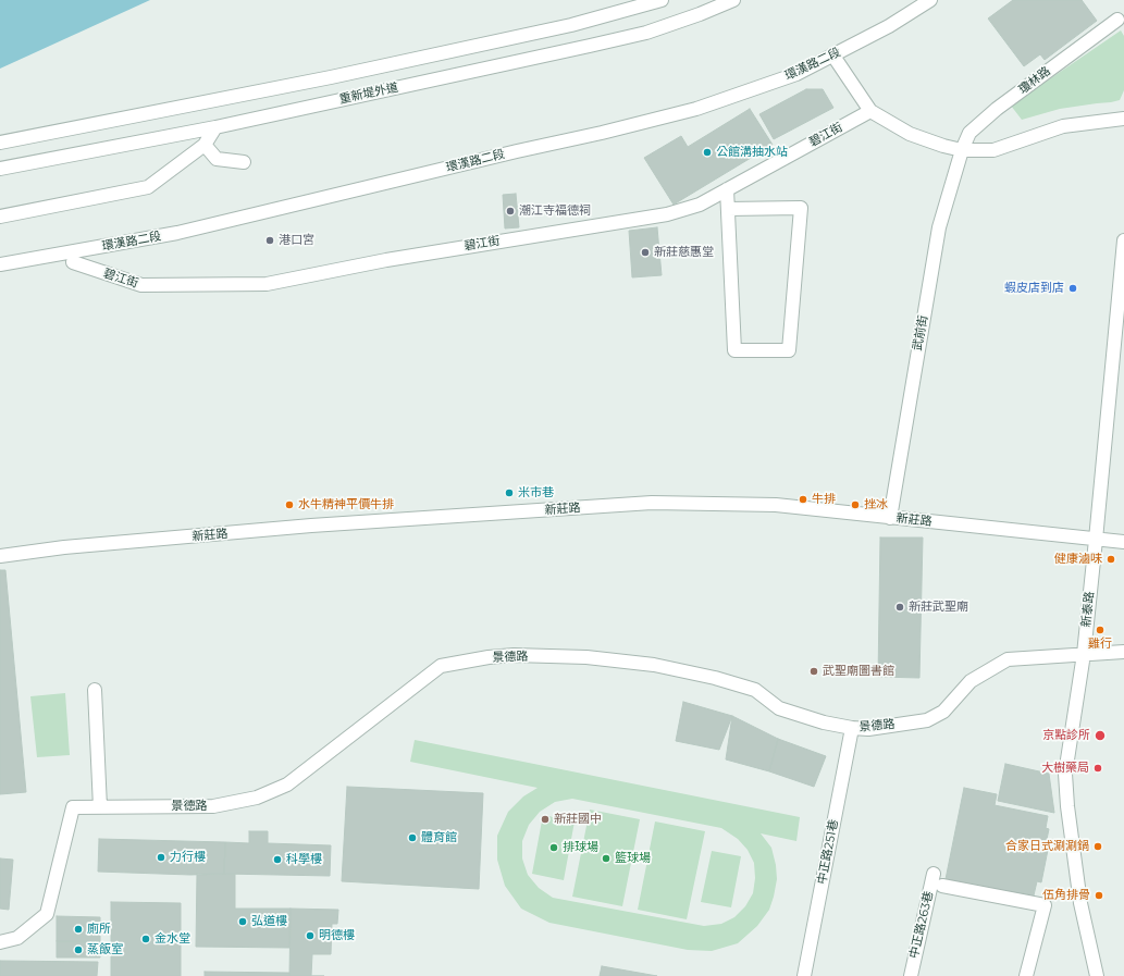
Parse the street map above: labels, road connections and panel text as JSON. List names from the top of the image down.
{
  "streets": {
    "street": [
      "環漢路二段",
      "瓊林路",
      "重新堤外道",
      "碧江街",
      "武前街",
      "新莊路",
      "新泰路",
      "景德路",
      "中正路251巷",
      "中正路263巷"
    ]
  },
  "crossings": [
    ["瓊林路", "武前街"],
    ["武前街", "新莊路"],
    ["新莊路", "新泰路"],
    ["新泰路", "景德路"],
    ["景德路", "中正路251巷"]
  ],
  "places": [
    "公館溝抽水站",
    "潮江寺福德祠",
    "港口宮",
    "新莊慈惠堂",
    "蝦皮店到店",
    "米市巷",
    "牛排",
    "水牛精神平價牛排",
    "挫冰",
    "健康滷味",
    "新莊武聖廟",
    "雞行",
    "武聖廟圖書館",
    "京點診所",
    "大樹藥局",
    "新莊國中",
    "體育館",
    "合家日式涮涮鍋",
    "排球場",
    "力行樓",
    "籃球場",
    "科學樓",
    "伍角排骨",
    "弘道樓",
    "廁所",
    "明德樓",
    "金水堂",
    "蒸飯室"
  ]
}
